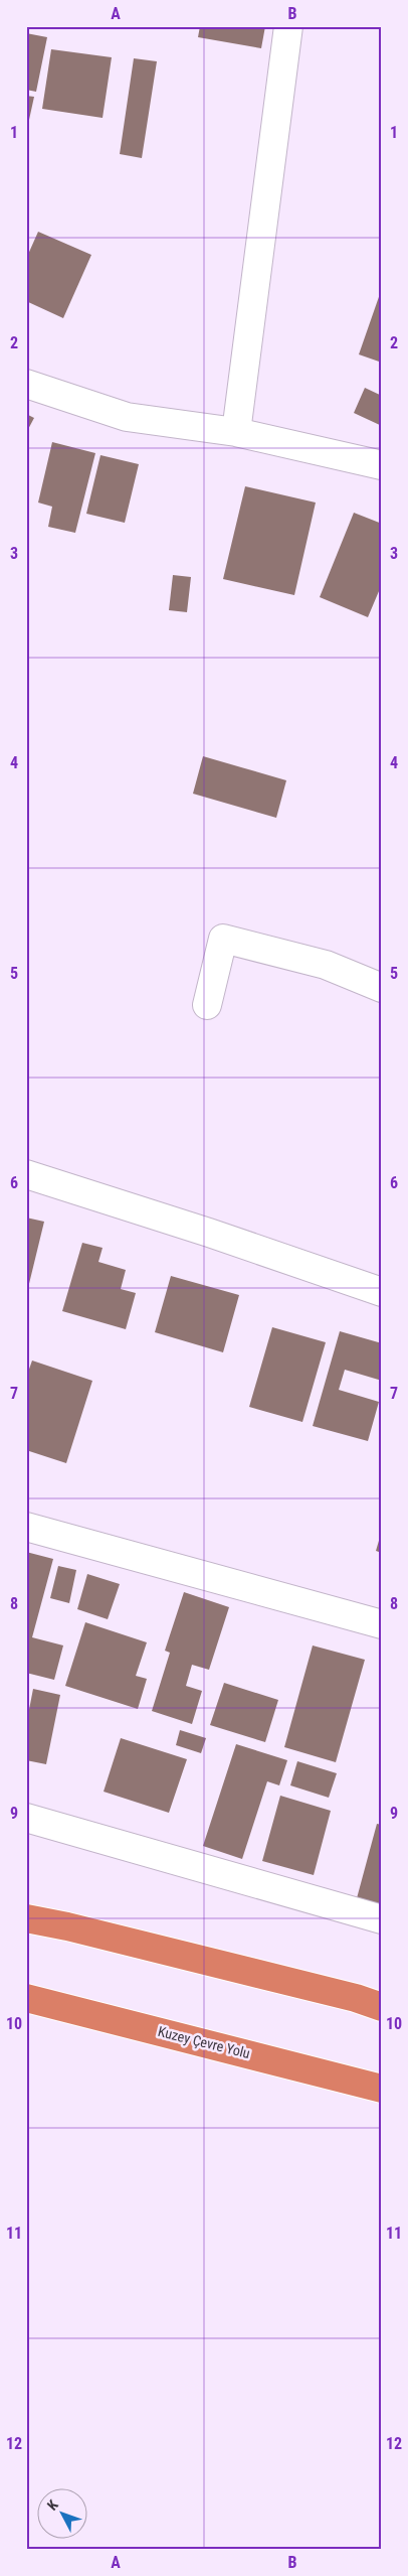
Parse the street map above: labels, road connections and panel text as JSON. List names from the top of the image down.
{
  "streets": {
    "highway": ["Kuzey Çevre Yolu"]
  },
  "north": "top left",
  "grid": {
    "columns": ["A", "B"],
    "rows": [
      "1",
      "2",
      "3",
      "4",
      "5",
      "6",
      "7",
      "8",
      "9",
      "10",
      "11",
      "12"
    ]
  }
}
